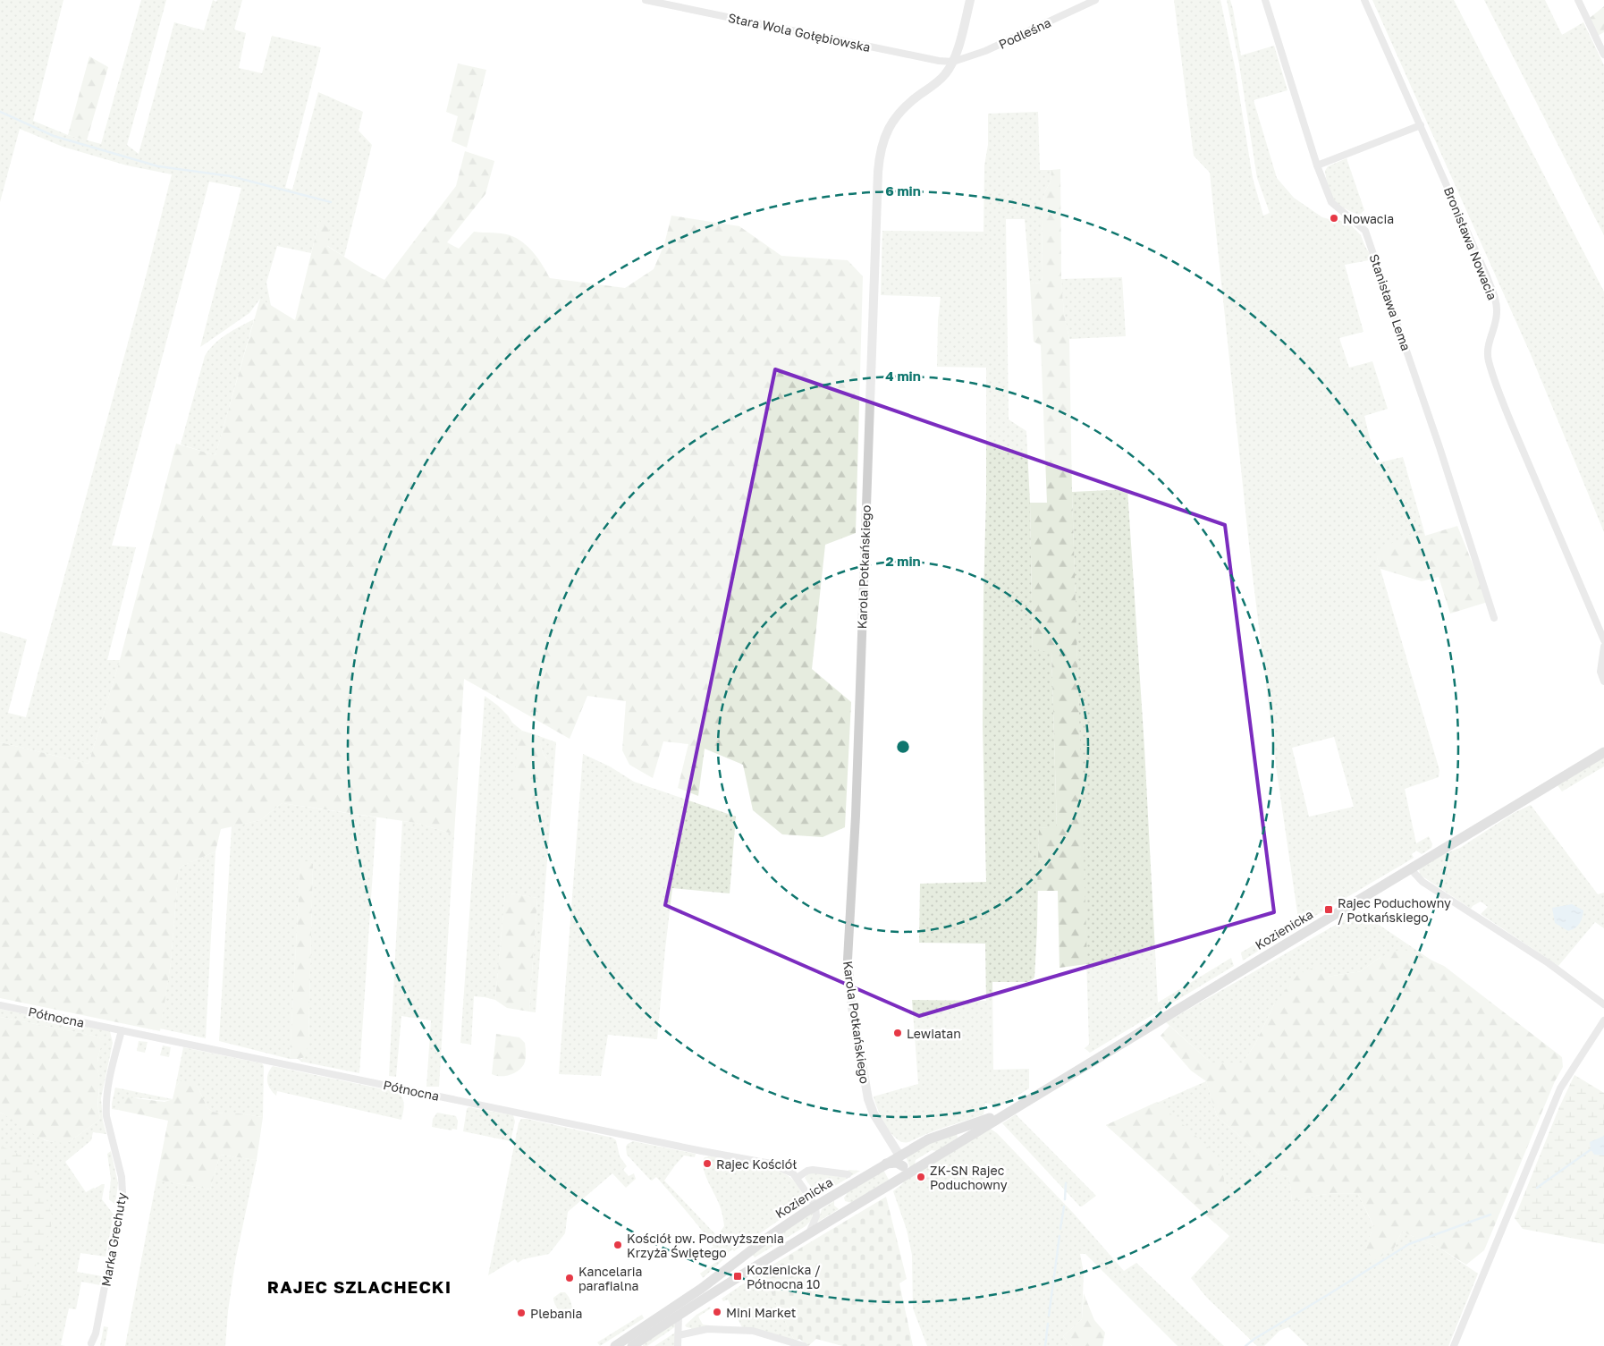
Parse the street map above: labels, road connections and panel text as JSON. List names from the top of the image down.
{
  "streets": {
    "main road": ["Kozienicka"],
    "street": [
      "Stara Wola Gołębiowska",
      "Podleśna",
      "Bronisława Nowacia",
      "Stanisława Lema",
      "Karola Potkańskiego",
      "Północna",
      "Marka Grechuty"
    ]
  },
  "crossings": [
    ["Stara Wola Gołębiowska", "Podleśna"],
    ["Stara Wola Gołębiowska", "Karola Potkańskiego"],
    ["Podleśna", "Karola Potkańskiego"],
    ["Karola Potkańskiego", "Kozienicka"],
    ["Kozienicka", "Północna"],
    ["Północna", "Marka Grechuty"]
  ],
  "districts": ["RAJEC SZLACHECKI"],
  "places": {
    "other": [
      "Nowacia",
      "Lewiatan",
      "Rajec Kościół",
      "ZK-SN Rajec Poduchowny",
      "Kościół pw. Podwyższenia Krzyża Świętego",
      "Kancelaria parafialna",
      "Mini Market",
      "Plebania"
    ],
    "transit": ["Rajec Poduchowny / Potkańskiego", "Kozienicka / Północna 10"]
  },
  "rings": ["6 min", "4 min", "2 min"]
}
